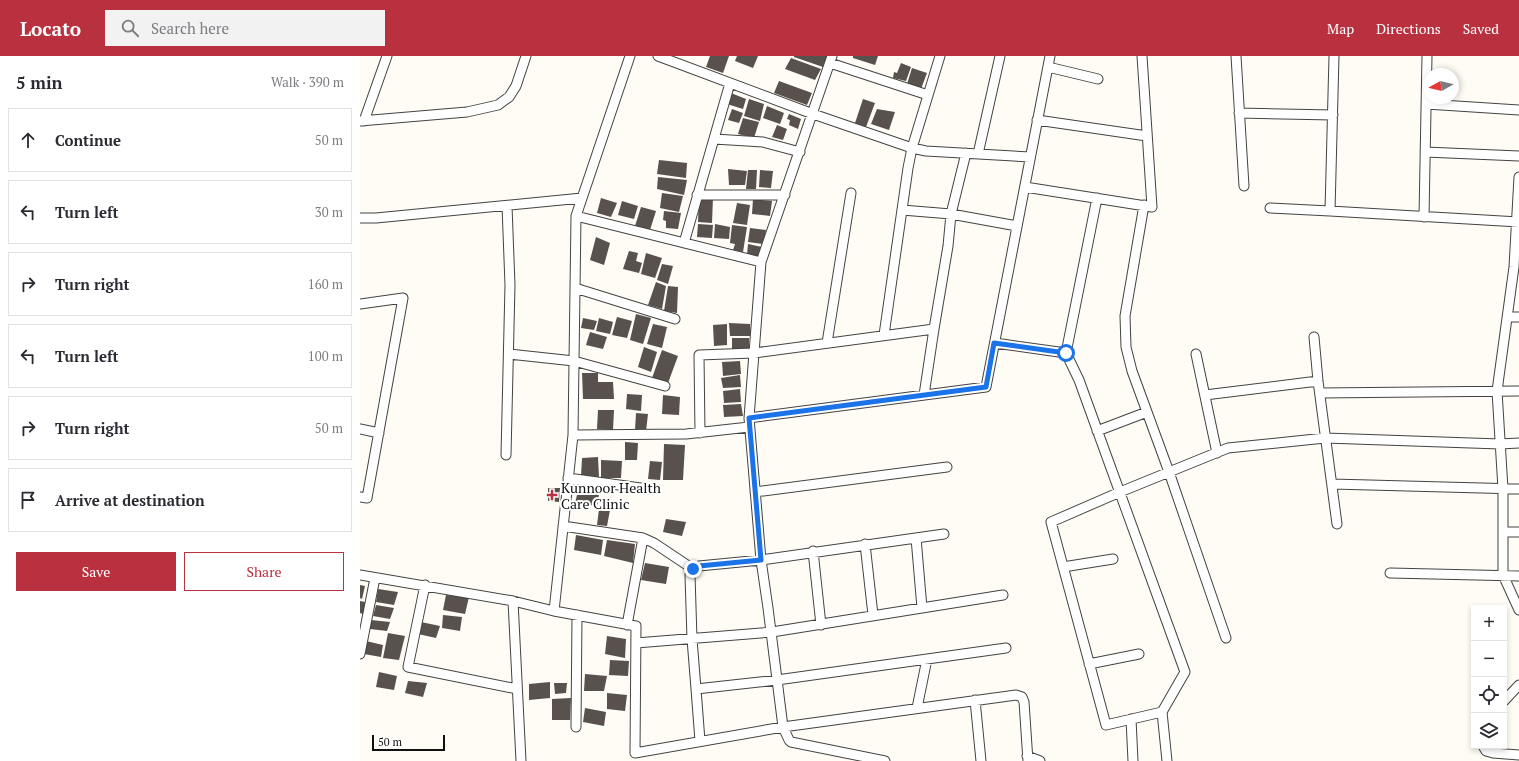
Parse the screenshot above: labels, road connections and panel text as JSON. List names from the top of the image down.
{
  "places": {
    "health": ["Kunnoor Health Care Clinic"]
  },
  "scale_bar": "50 m",
  "north": "left",
  "page": {
    "header": "Locato",
    "search": "Search here",
    "nav": ["Map", "Directions", "Saved"],
    "heading": ["5 min", "Walk · 390 m"],
    "list": [
      ["Continue", "50 m"],
      ["Turn left", "30 m"],
      ["Turn right", "160 m"],
      ["Turn left", "100 m"],
      ["Turn right", "50 m"],
      "Arrive at destination"
    ],
    "buttons": ["Save", "Share"],
    "map_buttons": ["+", "−"],
    "scale": "50 m"
  }
}
